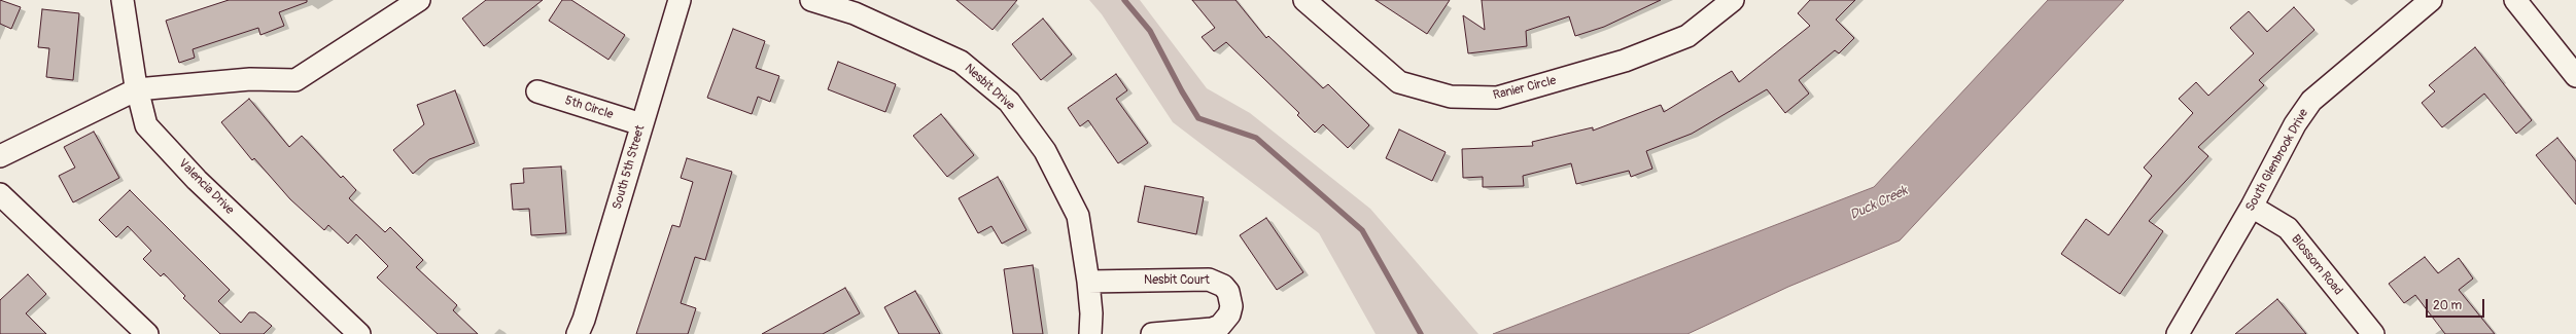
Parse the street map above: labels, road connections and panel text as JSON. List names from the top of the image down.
{
  "streets": {
    "street": [
      "Nesbit Drive",
      "Ranier Circle",
      "5th Circle",
      "South Glenbrook Drive",
      "South 5th Street",
      "Valencia Drive",
      "Blossom Road",
      "Nesbit Court"
    ]
  },
  "crossings": [
    ["Nesbit Drive", "Nesbit Court"],
    ["5th Circle", "South 5th Street"],
    ["South Glenbrook Drive", "Blossom Road"]
  ],
  "water": ["Duck Creek"],
  "scale_bar": "20 m"
}
